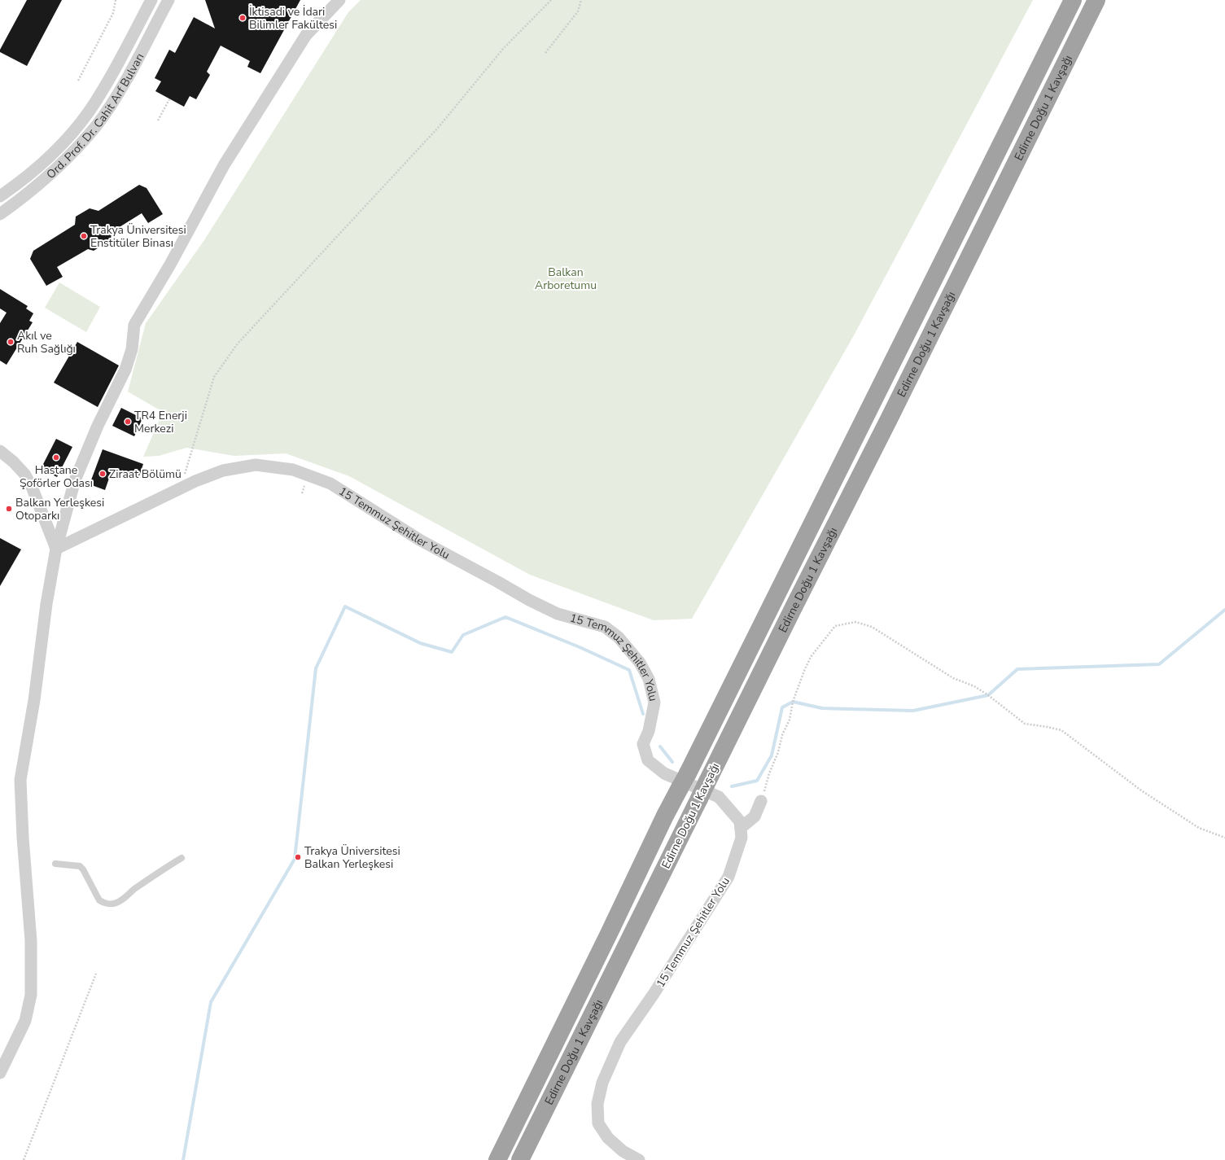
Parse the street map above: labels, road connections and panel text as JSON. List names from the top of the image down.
{
  "streets": {
    "highway": ["Edirne Doğu 1 Kavşağı"],
    "street": ["Ord. Prof. Dr. Cahit Arf Bulvarı", "15 Temmuz Şehitler Yolu"]
  },
  "parks": ["Balkan Arboretumu"],
  "places": [
    "İktisadi ve İdari Bilimler Fakültesi",
    "Trakya Üniversitesi Enstitüler Binası",
    "Akıl ve Ruh Sağlığı",
    "TR4 Enerji Merkezi",
    "Hastane Şoförler Odası",
    "Ziraat Bölümü",
    "Balkan Yerleşkesi Otoparkı",
    "Trakya Üniversitesi Balkan Yerleşkesi"
  ]
}
